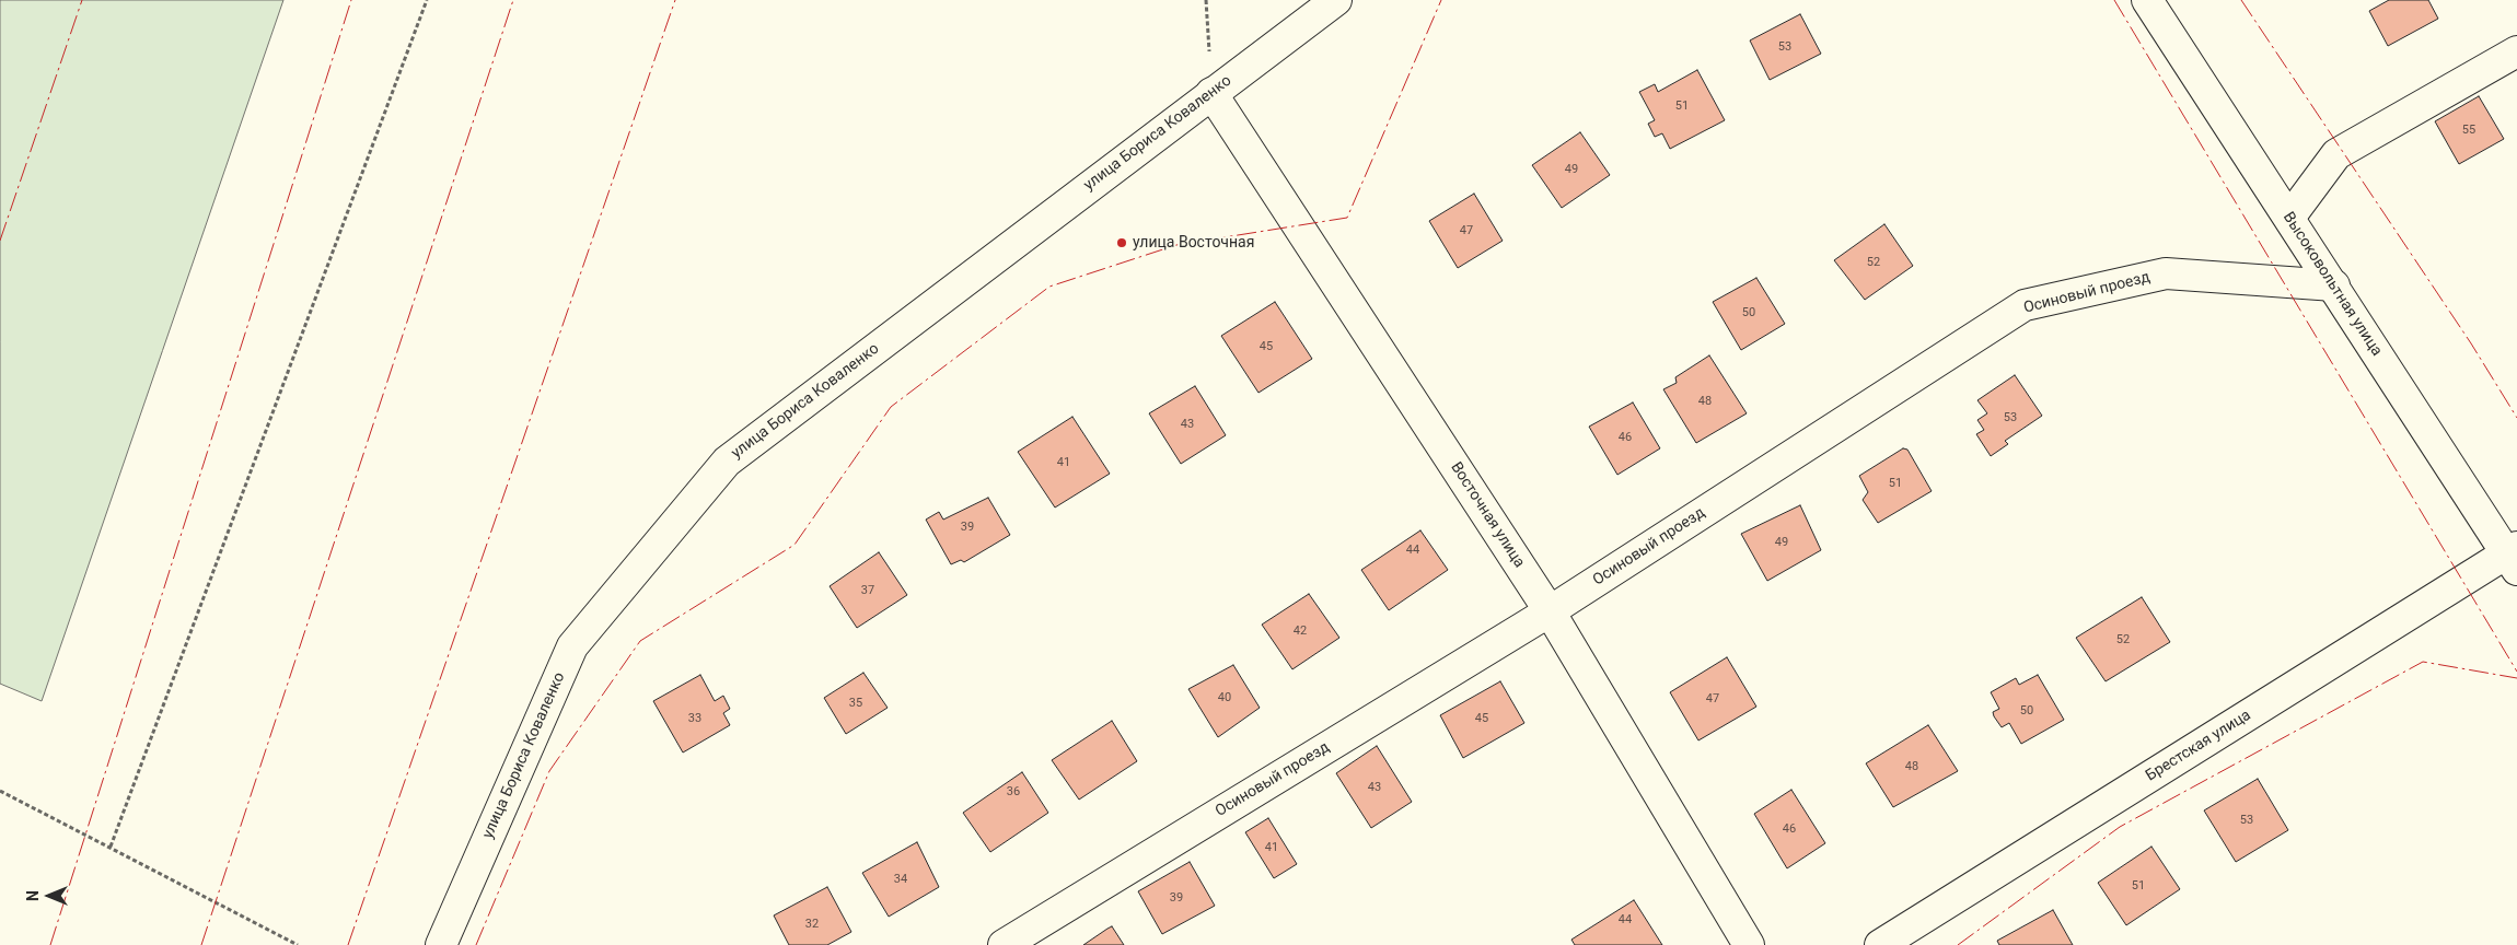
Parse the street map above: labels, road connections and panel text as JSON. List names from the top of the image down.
{
  "streets": {
    "street": [
      "улица Бориса Коваленко",
      "Высоковольтная улица",
      "Осиновый проезд",
      "Восточная улица",
      "Брестская улица"
    ]
  },
  "crossings": [
    ["улица Бориса Коваленко", "Восточная улица"],
    ["Высоковольтная улица", "Осиновый проезд"],
    ["Высоковольтная улица", "Брестская улица"],
    ["Осиновый проезд", "Восточная улица"]
  ],
  "places": ["улица Восточная"],
  "house_numbers": [
    "53",
    "51",
    "55",
    "49",
    "47",
    "52",
    "50",
    "45",
    "48",
    "53",
    "43",
    "46",
    "41",
    "51",
    "39",
    "49",
    "44",
    "37",
    "42",
    "52",
    "40",
    "47",
    "35",
    "50",
    "33",
    "45",
    "48",
    "43",
    "36",
    "53",
    "46",
    "41",
    "34",
    "51",
    "39",
    "44",
    "32"
  ],
  "north": "left"
}
